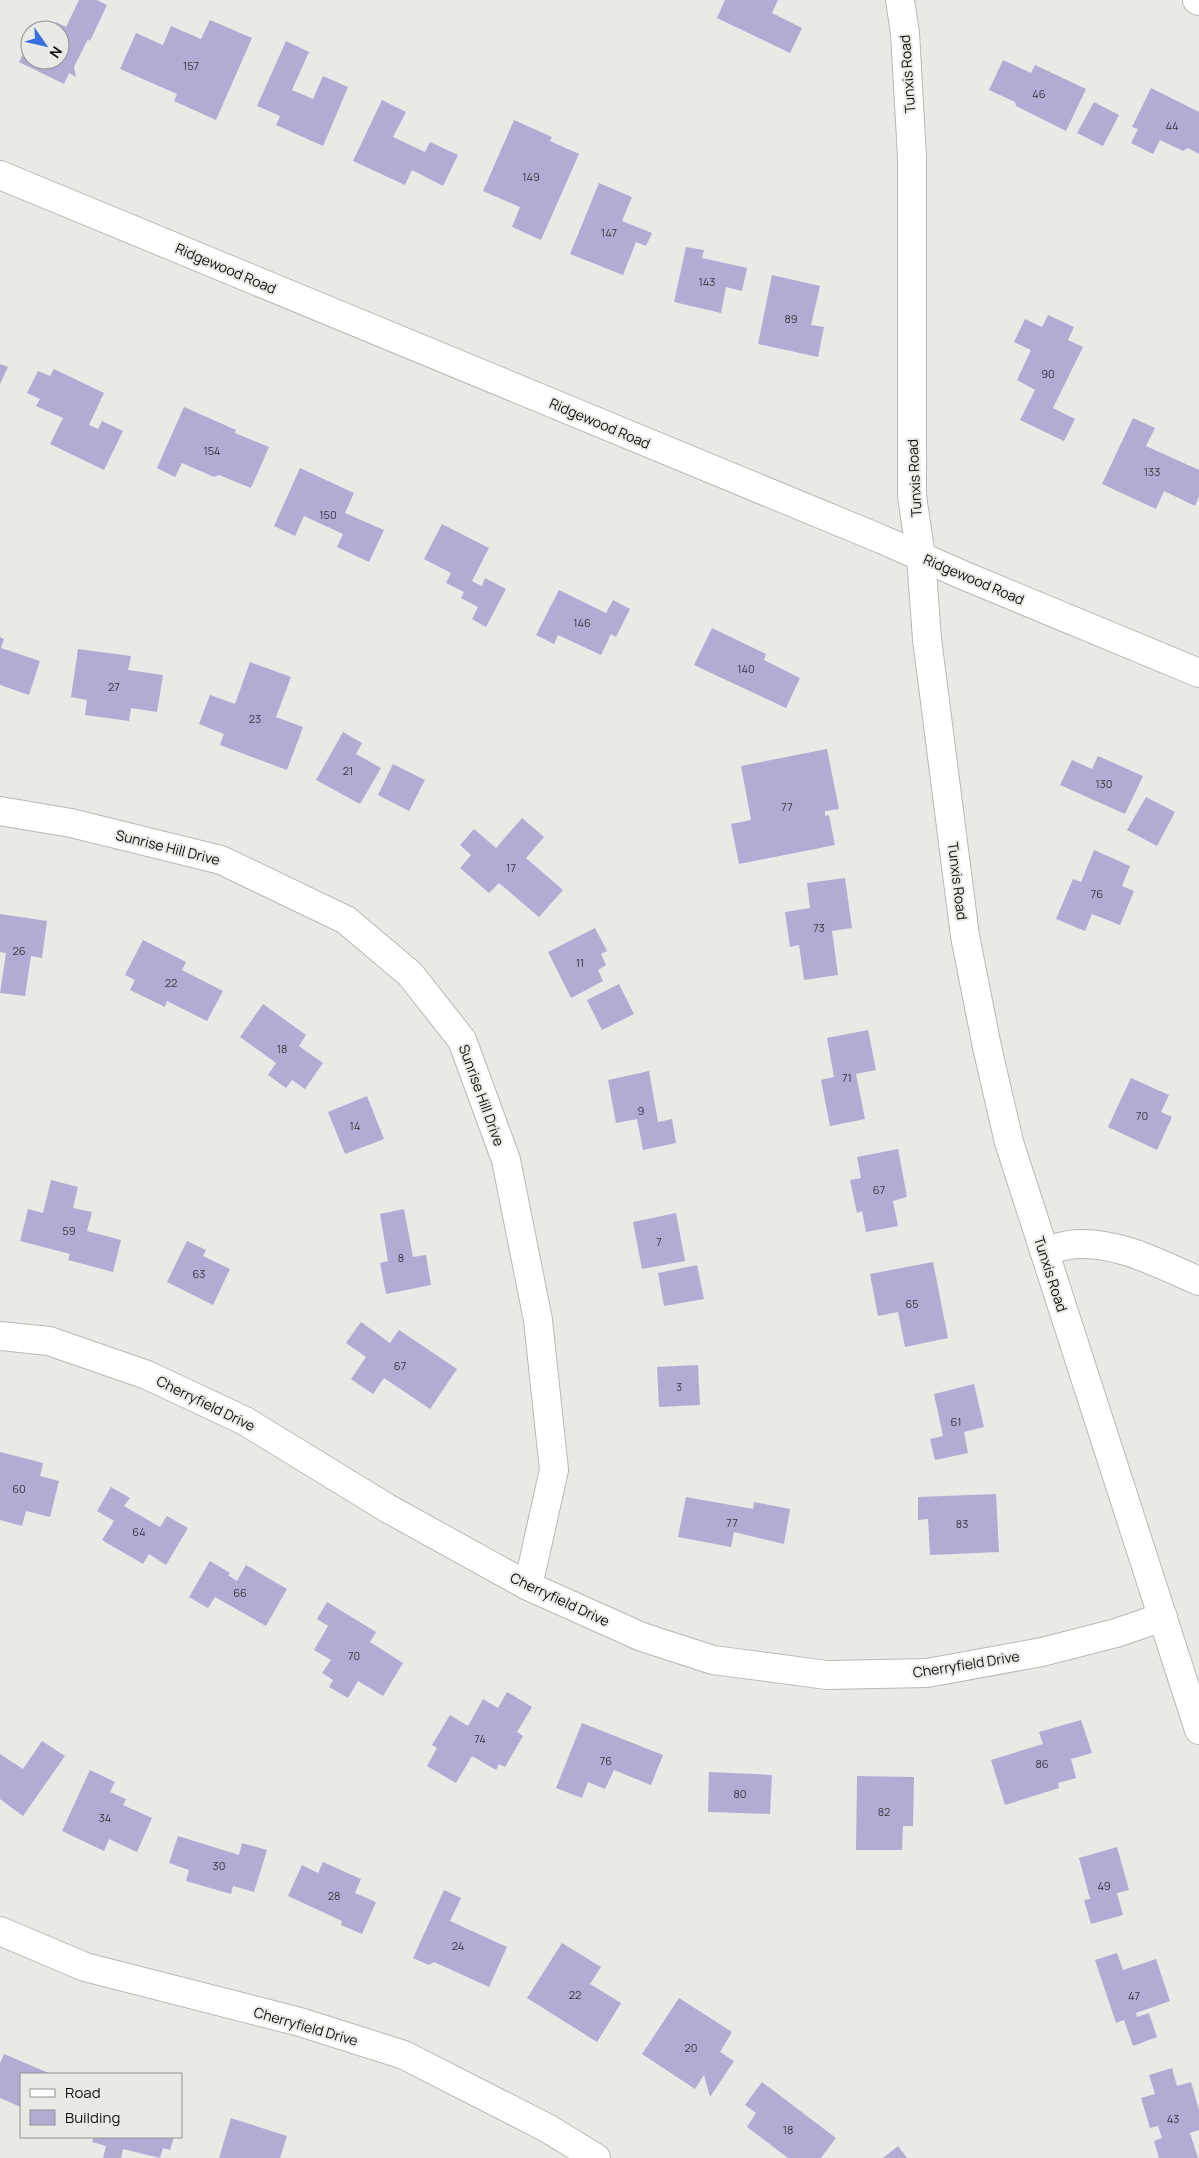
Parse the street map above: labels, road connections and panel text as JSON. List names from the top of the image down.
{
  "streets": {
    "street": [
      "Tunxis Road",
      "Ridgewood Road",
      "Sunrise Hill Drive",
      "Cherryfield Drive"
    ]
  },
  "crossings": [
    ["Tunxis Road", "Ridgewood Road"],
    ["Tunxis Road", "Cherryfield Drive"],
    ["Sunrise Hill Drive", "Cherryfield Drive"]
  ],
  "house_numbers": [
    "157",
    "46",
    "44",
    "149",
    "147",
    "143",
    "89",
    "90",
    "154",
    "133",
    "150",
    "146",
    "140",
    "27",
    "23",
    "21",
    "130",
    "77",
    "17",
    "76",
    "73",
    "26",
    "11",
    "22",
    "18",
    "71",
    "9",
    "70",
    "14",
    "67",
    "59",
    "7",
    "8",
    "63",
    "65",
    "67",
    "3",
    "61",
    "60",
    "77",
    "83",
    "64",
    "66",
    "70",
    "74",
    "76",
    "86",
    "80",
    "82",
    "34",
    "30",
    "49",
    "28",
    "24",
    "22",
    "47",
    "20",
    "43",
    "18"
  ],
  "legend": ["Road", "Building"],
  "north": "bottom right"
}
